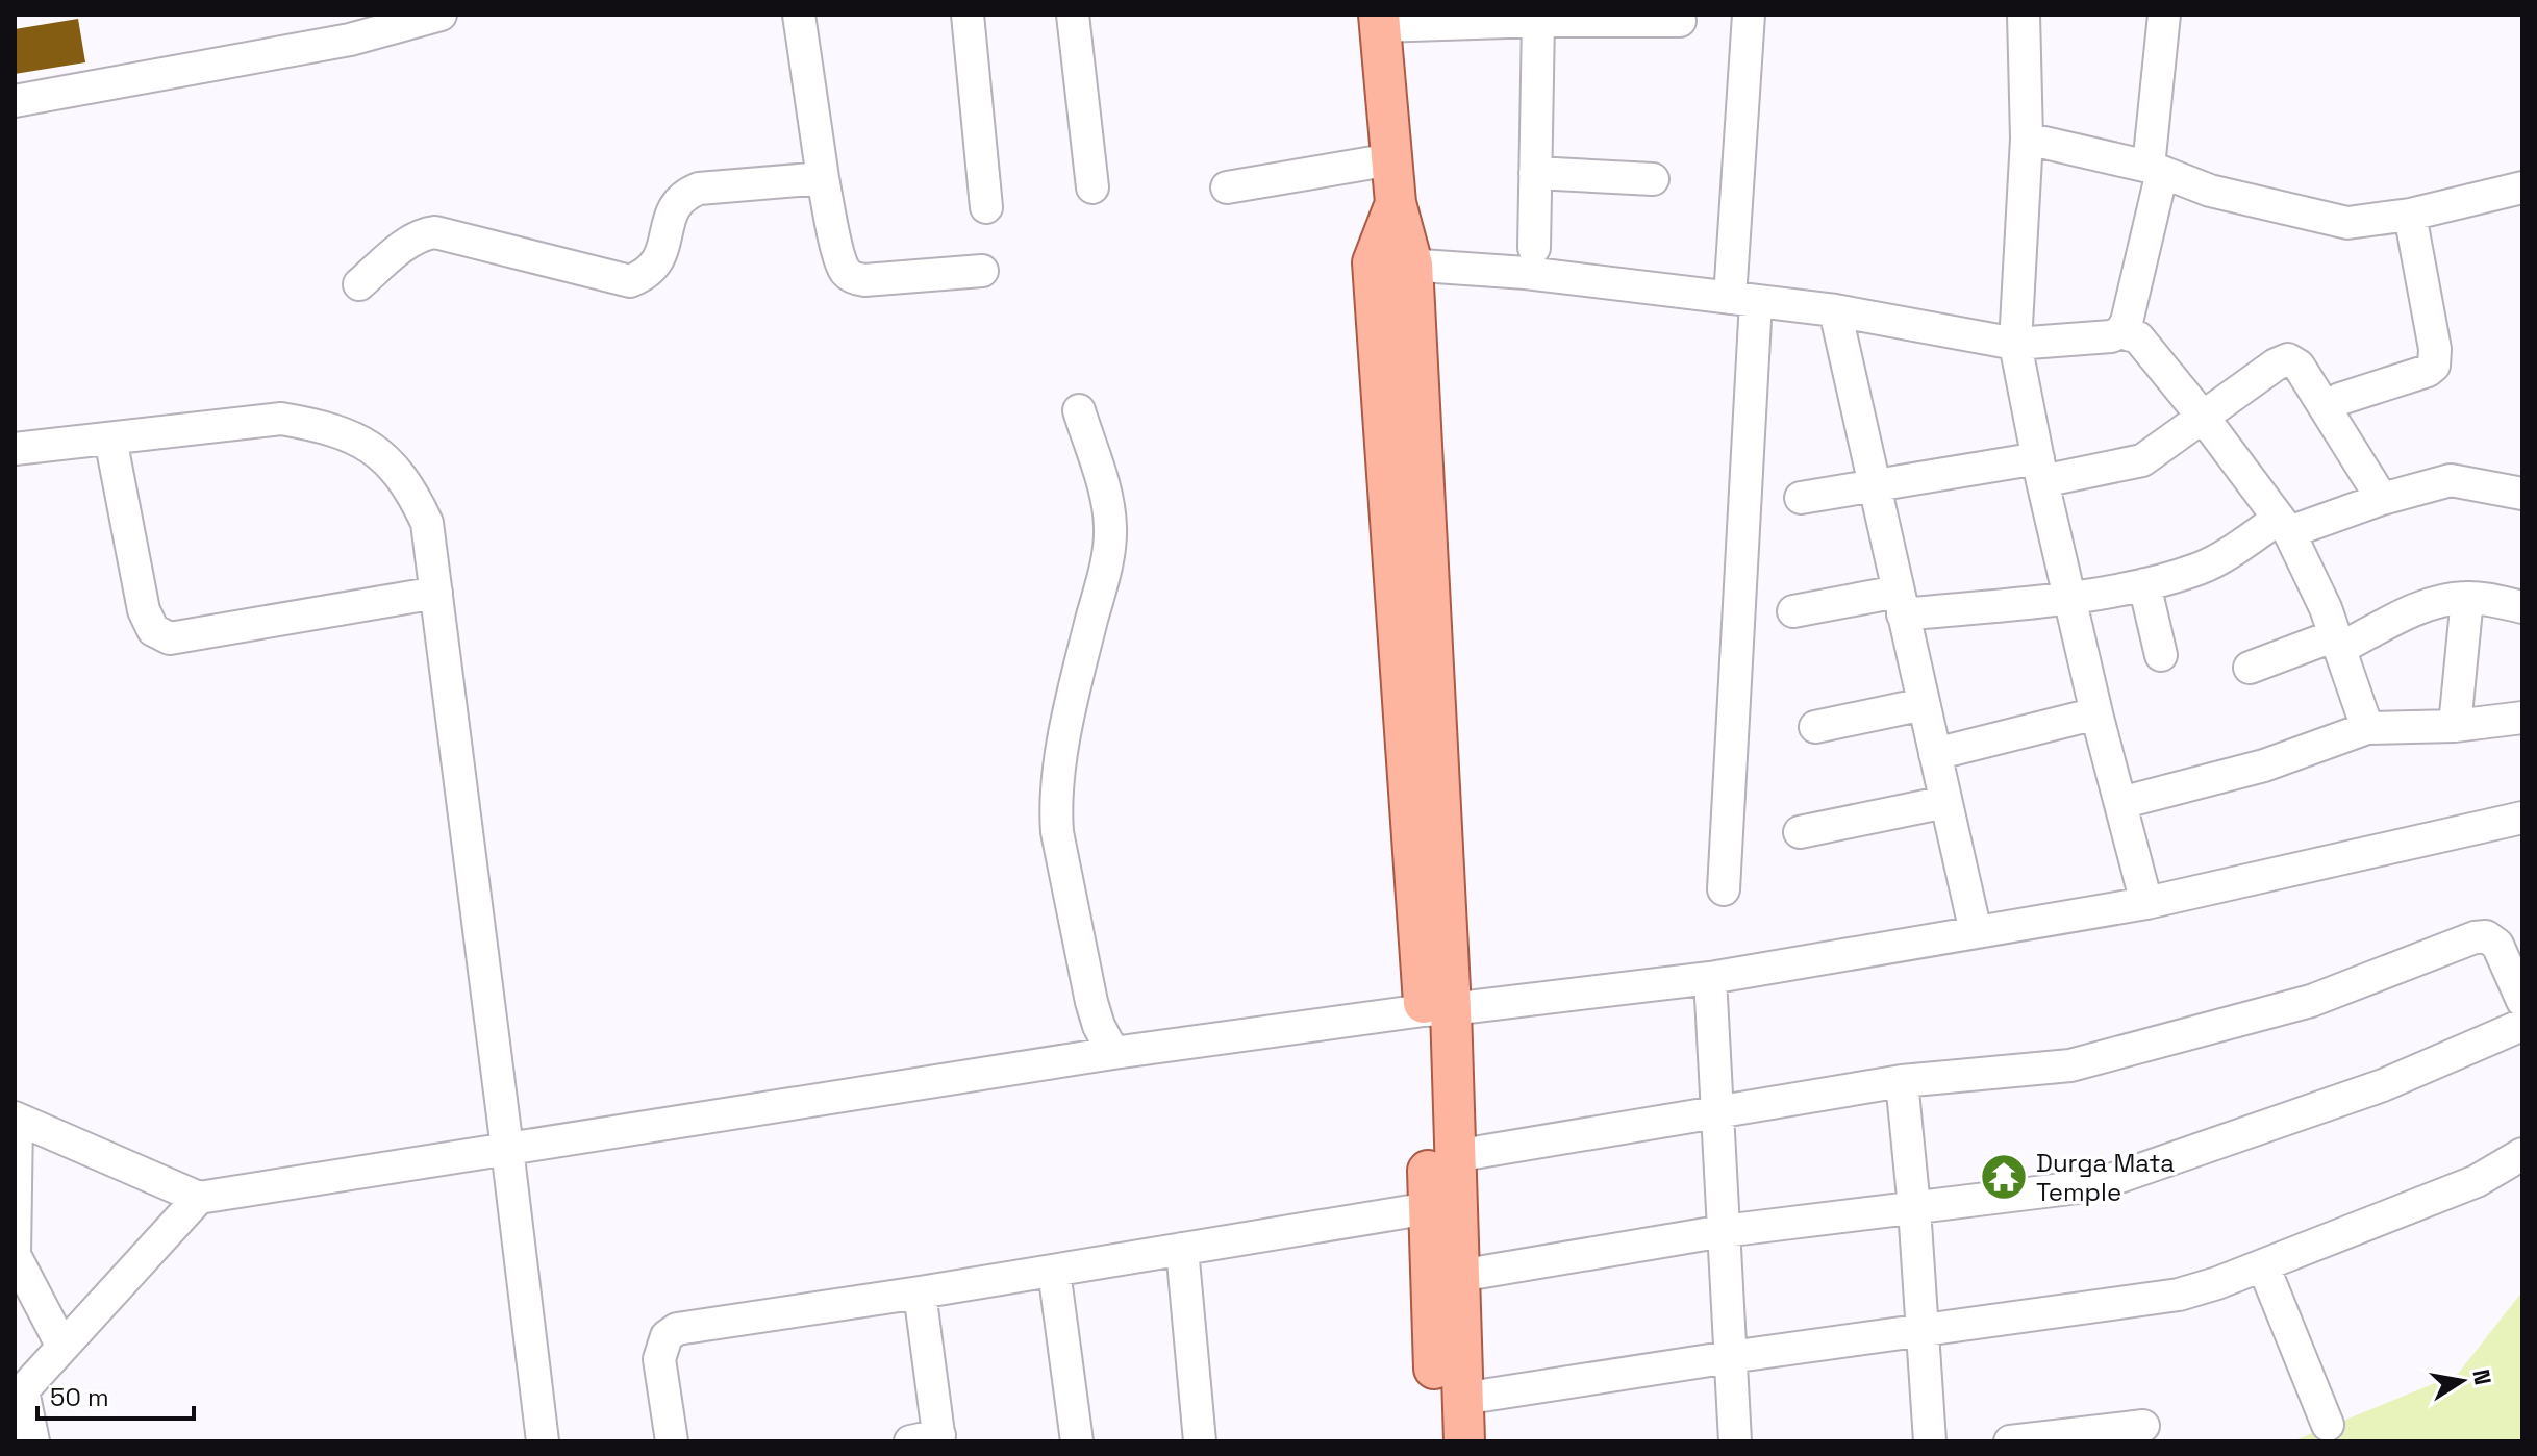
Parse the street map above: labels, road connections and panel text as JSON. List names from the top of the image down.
{
  "places": {
    "temple": ["Durga Mata Temple"]
  },
  "scale_bar": "50 m",
  "north": "right"
}
